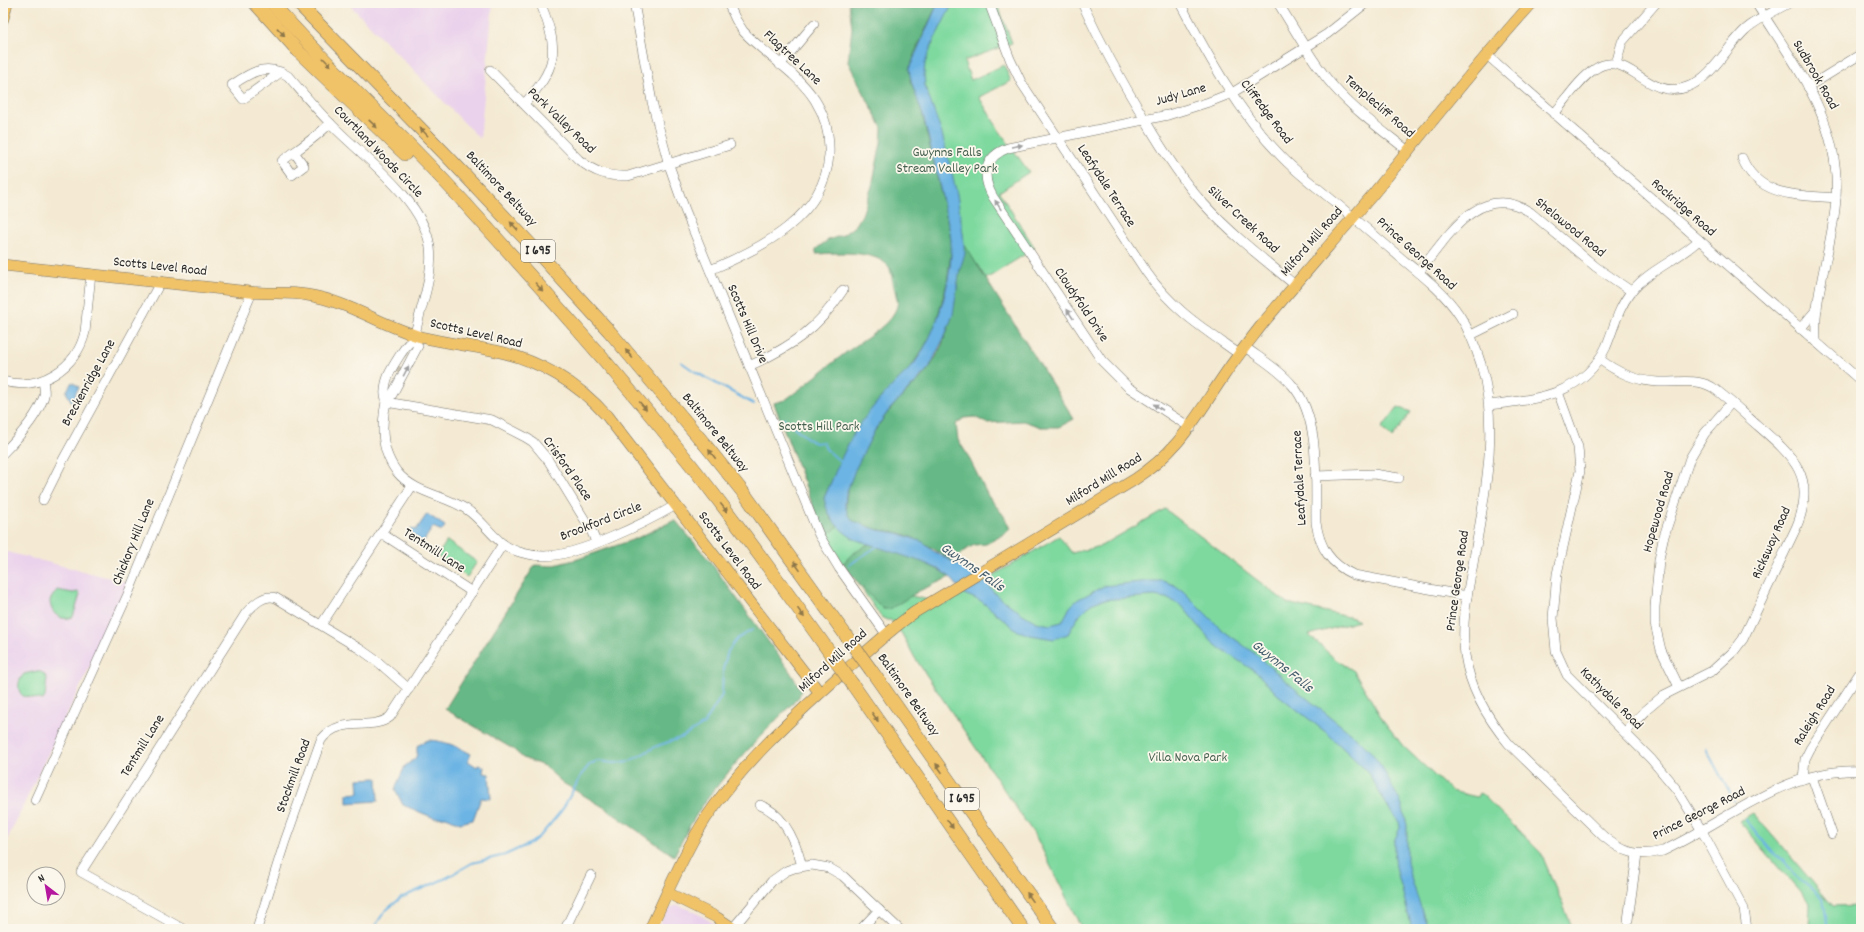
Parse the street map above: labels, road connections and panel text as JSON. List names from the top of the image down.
{
  "streets": {
    "highway": ["Baltimore Beltway", "I 695"],
    "main road": ["Milford Mill Road", "Scotts Level Road"],
    "street": [
      "Flagtree Lane",
      "Sudbrook Road",
      "Judy Lane",
      "Templecliff Road",
      "Cliffedge Road",
      "Park Valley Road",
      "Courtland Woods Circle",
      "Leafydale Terrace",
      "Rockridge Road",
      "Silver Creek Road",
      "Shelowood Road",
      "Prince George Road",
      "Cloudyfold Drive",
      "Scotts Hill Drive",
      "Breckenridge Lane",
      "Crisford Place",
      "Hopewood Road",
      "Brookford Circle",
      "Chickory Hill Lane",
      "Ricksway Road",
      "Tentmill Lane",
      "Kathydale Road",
      "Raleigh Road",
      "Stockmill Road"
    ]
  },
  "crossings": [
    ["Flagtree Lane", "Scotts Hill Drive"],
    ["Sudbrook Road", "Rockridge Road"],
    ["Judy Lane", "Templecliff Road"],
    ["Judy Lane", "Cliffedge Road"],
    ["Judy Lane", "Leafydale Terrace"],
    ["Judy Lane", "Silver Creek Road"],
    ["Judy Lane", "Cloudyfold Drive"],
    ["Templecliff Road", "Milford Mill Road"],
    ["Cliffedge Road", "Milford Mill Road"],
    ["Cliffedge Road", "Prince George Road"],
    ["Park Valley Road", "Scotts Hill Drive"],
    ["Courtland Woods Circle", "Scotts Level Road"],
    ["Courtland Woods Circle", "Brookford Circle"],
    ["Leafydale Terrace", "Milford Mill Road"],
    ["Leafydale Terrace", "Prince George Road"],
    ["Rockridge Road", "Milford Mill Road"],
    ["Silver Creek Road", "Milford Mill Road"],
    ["Shelowood Road", "Prince George Road"],
    ["Milford Mill Road", "Prince George Road"],
    ["Milford Mill Road", "Scotts Level Road"],
    ["Milford Mill Road", "Cloudyfold Drive"],
    ["Milford Mill Road", "Scotts Hill Drive"],
    ["Prince George Road", "Kathydale Road"],
    ["Prince George Road", "Raleigh Road"],
    ["Scotts Level Road", "Breckenridge Lane"],
    ["Scotts Level Road", "Brookford Circle"],
    ["Scotts Level Road", "Chickory Hill Lane"],
    ["Crisford Place", "Brookford Circle"],
    ["Hopewood Road", "Ricksway Road"],
    ["Brookford Circle", "Tentmill Lane"],
    ["Brookford Circle", "Stockmill Road"],
    ["Ricksway Road", "Kathydale Road"],
    ["Tentmill Lane", "Stockmill Road"]
  ],
  "one_way": ["Cloudyfold Drive"],
  "water": ["Gwynns Falls"],
  "parks": ["Gwynns Falls Stream Valley Park", "Scotts Hill Park", "Villa Nova Park"],
  "north": "top left"
}
